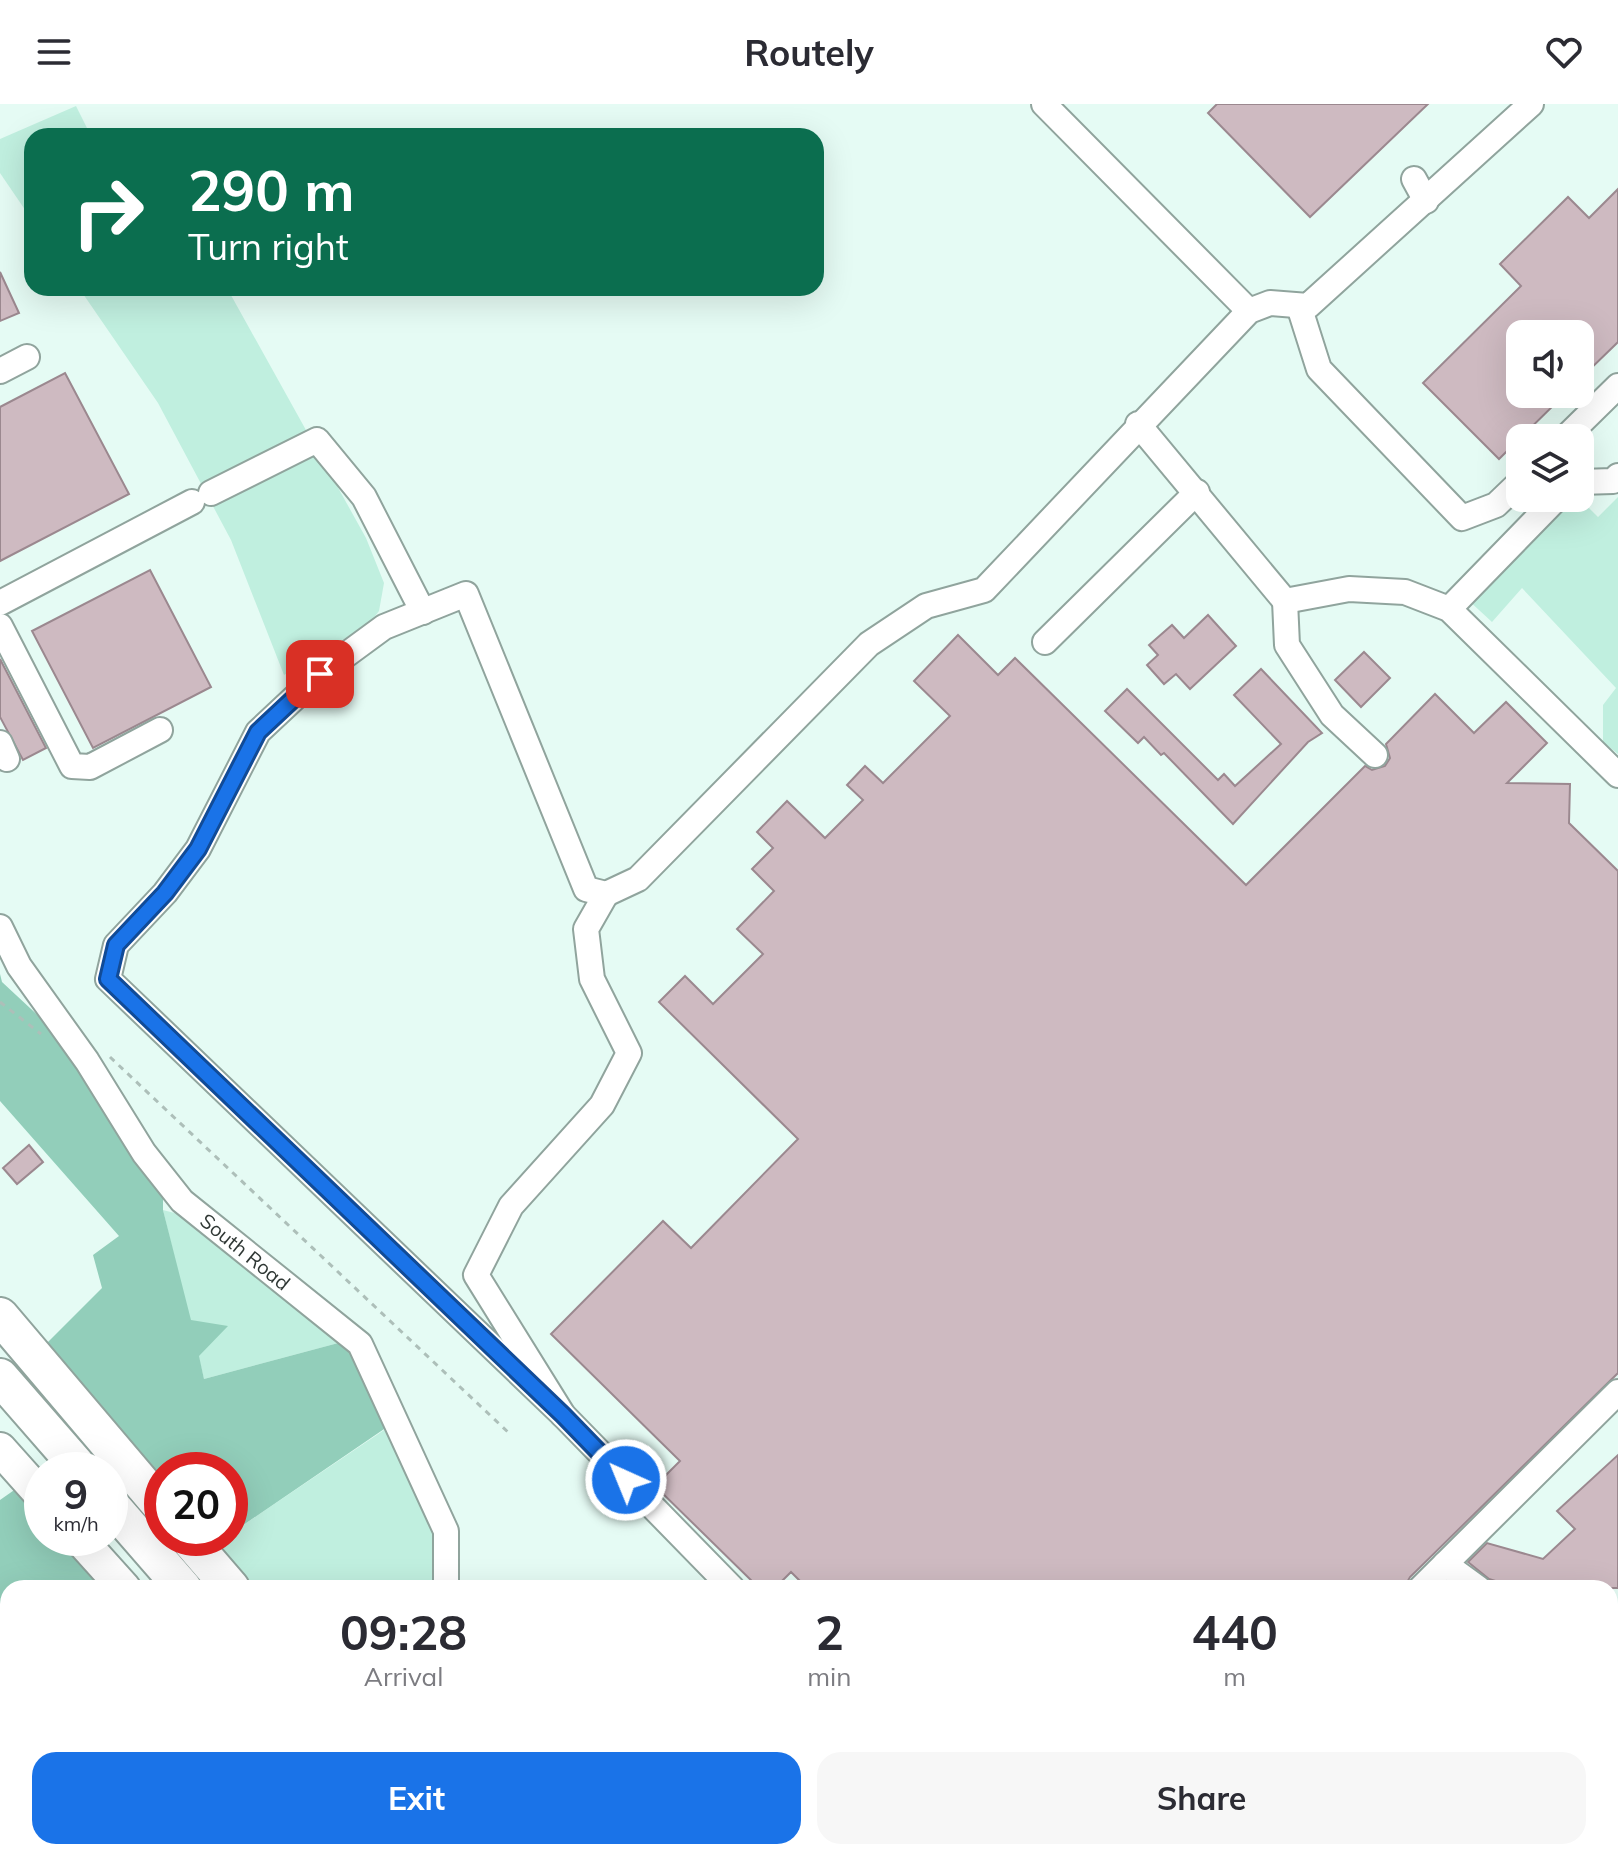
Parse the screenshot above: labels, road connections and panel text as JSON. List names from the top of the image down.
{
  "streets": {
    "street": ["South Road"]
  },
  "page": {
    "header": "Routely",
    "turn": ["290 m", "Turn right"],
    "speed": "9 km/h",
    "limit": "20",
    "eta": [
      "09:28",
      "Arrival",
      "2",
      "min",
      "440",
      "m"
    ],
    "buttons": ["Exit", "Share"]
  }
}
